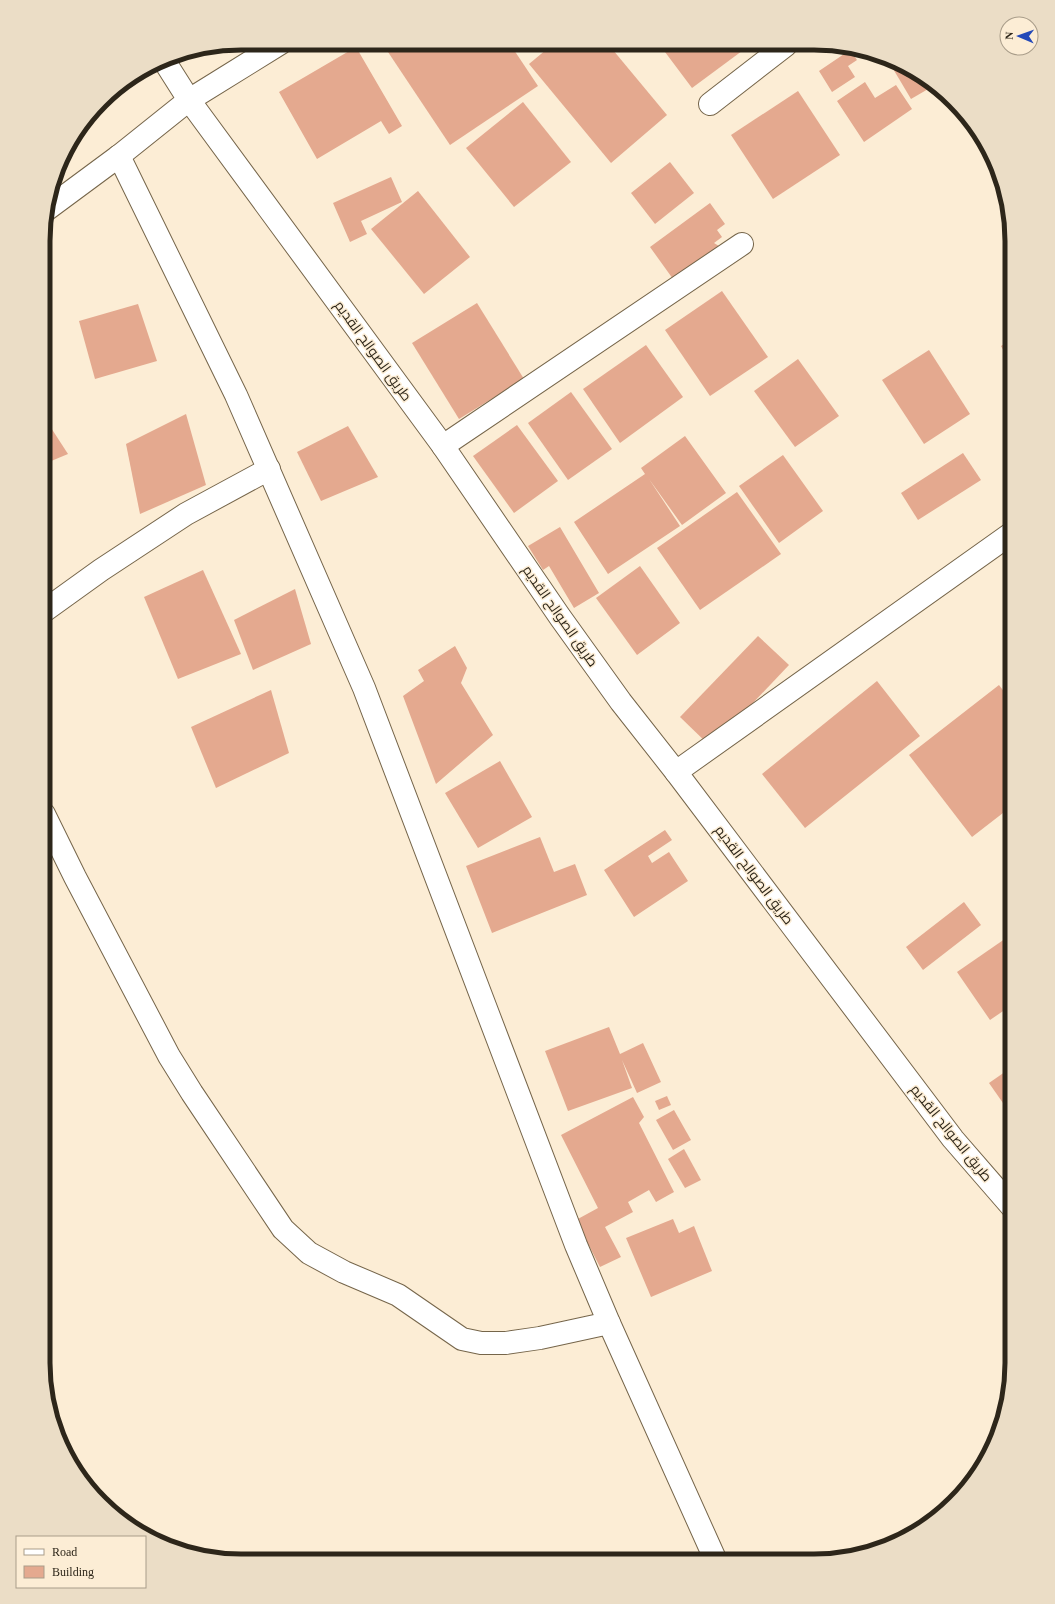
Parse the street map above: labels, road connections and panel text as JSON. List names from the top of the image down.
{
  "streets": {
    "street": ["طريق الصوالح القديم"]
  },
  "legend": ["Road", "Building"],
  "north": "left"
}
